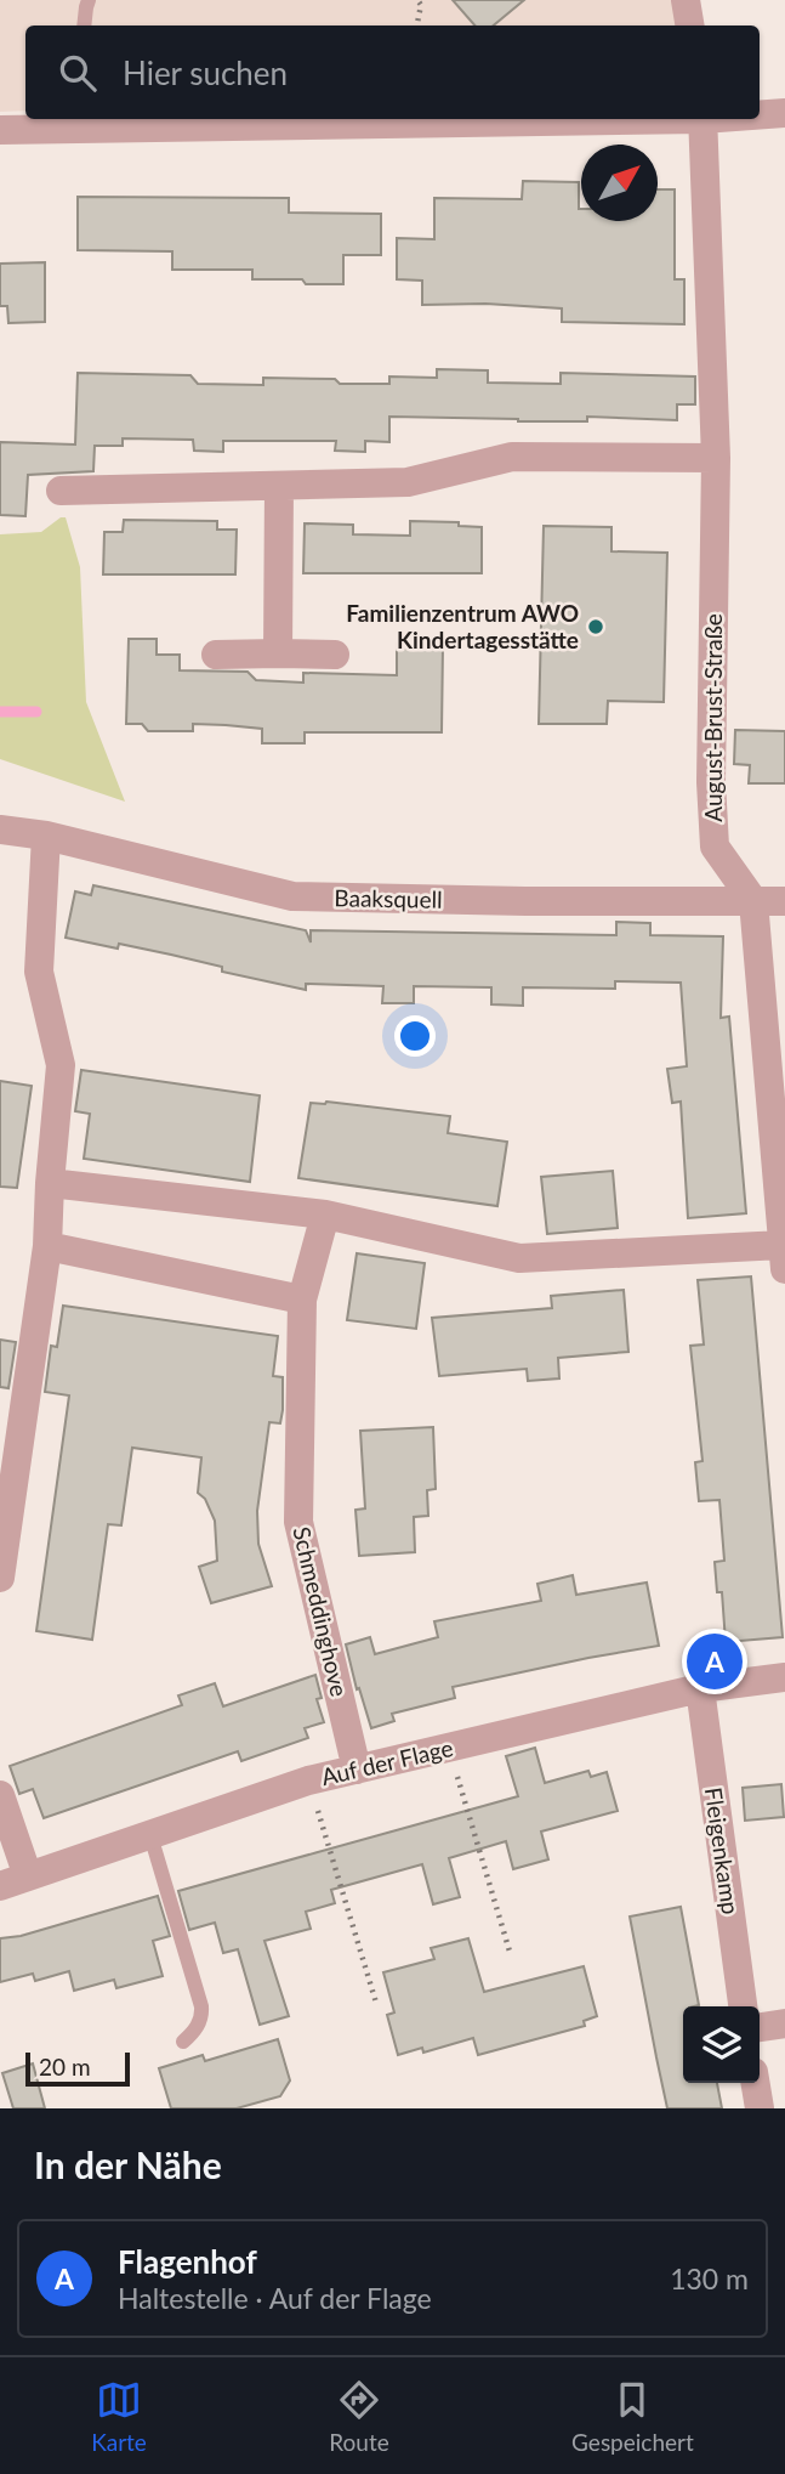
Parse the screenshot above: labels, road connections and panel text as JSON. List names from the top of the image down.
{
  "streets": {
    "street": [
      "August-Brust-Straße",
      "Baaksquell",
      "Schmeddinghove",
      "Auf der Flage",
      "Fleigenkamp"
    ]
  },
  "crossings": [
    ["August-Brust-Straße", "Baaksquell"],
    ["Schmeddinghove", "Auf der Flage"],
    ["Auf der Flage", "Fleigenkamp"]
  ],
  "places": ["Familienzentrum AWO Kindertagesstätte"],
  "scale_bar": "20 m",
  "north": "top right",
  "page": {
    "search": "Hier suchen",
    "pins": "A",
    "scale": "20 m",
    "heading": "In der Nähe",
    "list": [
      {
        "mark": "A",
        "name": "Flagenhof",
        "note": "Haltestelle · Auf der Flage",
        "value": "130 m"
      }
    ],
    "nav": ["Karte", "Route", "Gespeichert"]
  }
}
